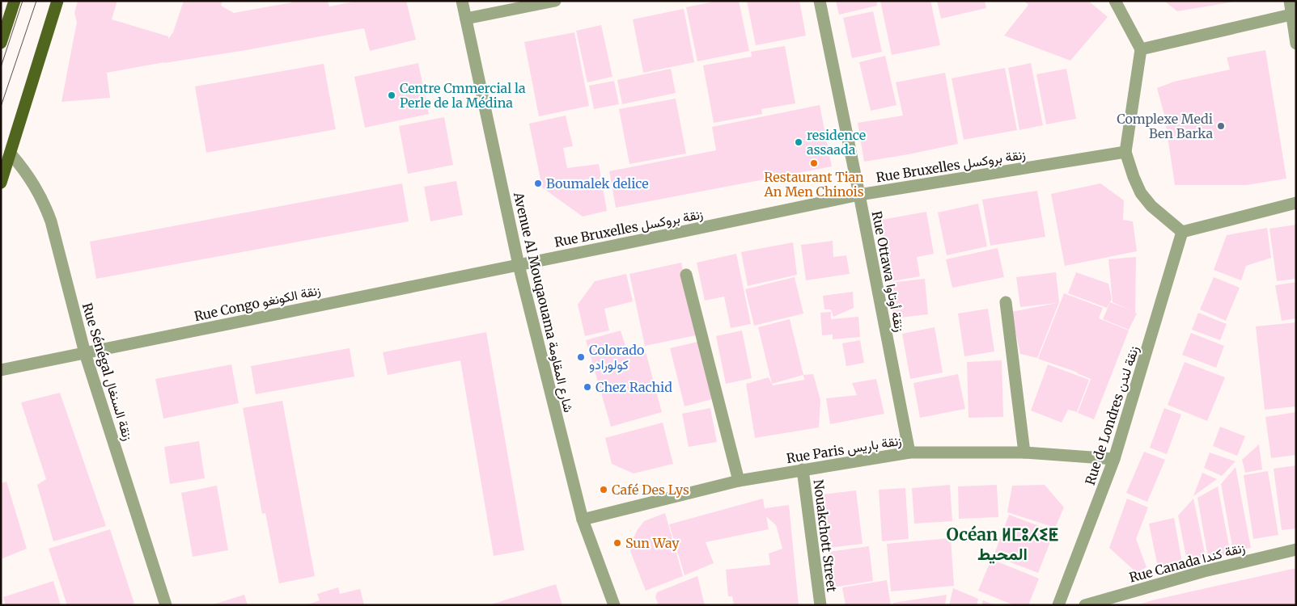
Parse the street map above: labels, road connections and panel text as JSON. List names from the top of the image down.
{
  "streets": {
    "street": [
      "Rue Bruxelles زنقة بروكسل",
      "Rue Ottawa زنقة أوتاوا",
      "Avenue Al Mouqaouama شارع المقاومة",
      "Rue Congo زنقة الكونغو",
      "Rue Sénégal زنقة السنغال",
      "Rue de Londres زنقة لندن",
      "Rue Paris زنقة باريس",
      "Nouakchott Street",
      "Rue Canada زنقة كندا"
    ]
  },
  "crossings": [
    ["Rue Bruxelles زنقة بروكسل", "Rue Ottawa زنقة أوتاوا"],
    ["Rue Bruxelles زنقة بروكسل", "Avenue Al Mouqaouama شارع المقاومة"],
    ["Rue Bruxelles زنقة بروكسل", "Rue Congo زنقة الكونغو"],
    ["Rue Ottawa زنقة أوتاوا", "Rue Paris زنقة باريس"],
    ["Avenue Al Mouqaouama شارع المقاومة", "Rue Congo زنقة الكونغو"],
    ["Avenue Al Mouqaouama شارع المقاومة", "Rue Paris زنقة باريس"],
    ["Rue Congo زنقة الكونغو", "Rue Sénégal زنقة السنغال"],
    ["Rue de Londres زنقة لندن", "Rue Paris زنقة باريس"],
    ["Rue Paris زنقة باريس", "Nouakchott Street"]
  ],
  "districts": ["Océan ⵍⵎⵓⵃⵉⵟ المحيط"],
  "places": [
    "Centre Cmmercial la Perle de la Médina",
    "Complexe Medi Ben Barka",
    "residence assaada",
    "Restaurant Tian An Men Chinois",
    "Boumalek delice",
    "Colorado كولورادو",
    "Chez Rachid",
    "Café Des Lys",
    "Sun Way"
  ]
}
